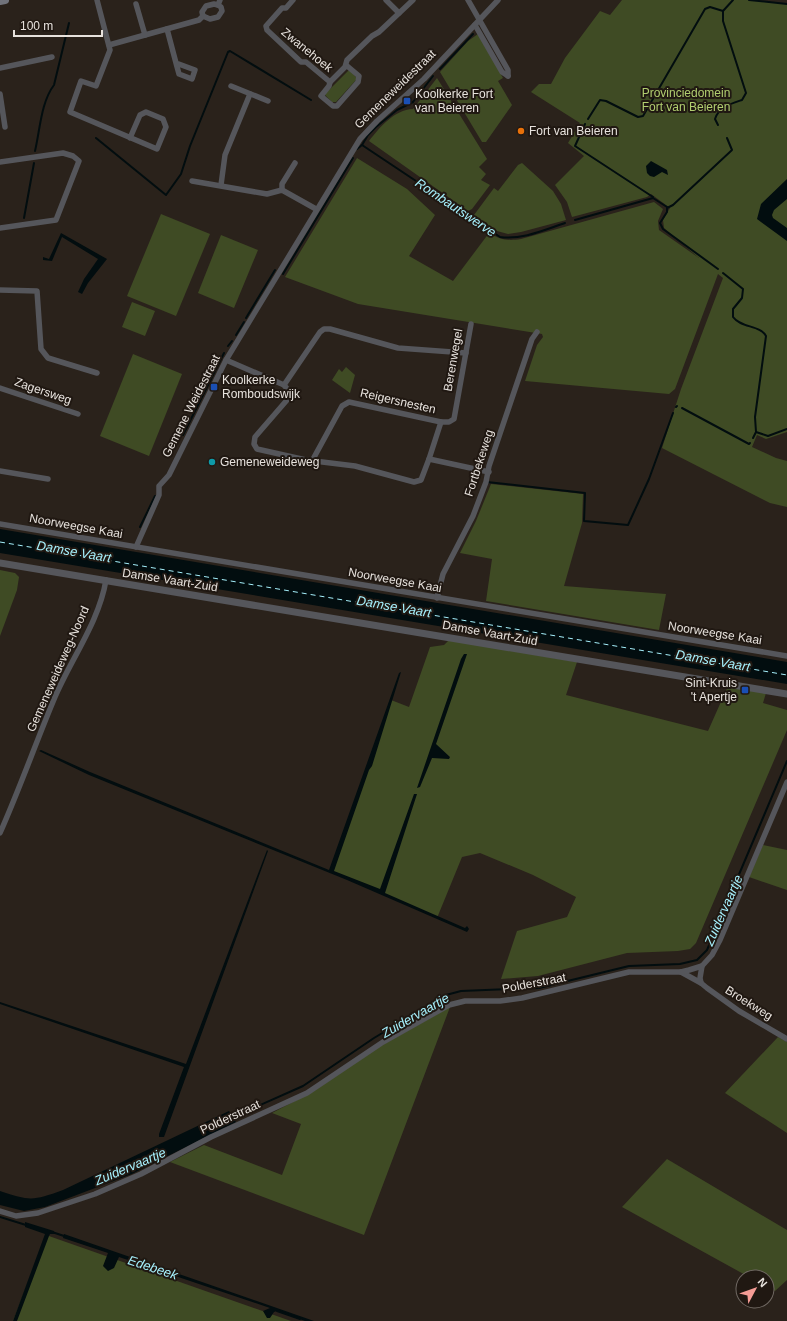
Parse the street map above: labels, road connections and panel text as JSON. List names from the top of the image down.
{
  "streets": {
    "street": [
      "Zwanehoek",
      "Gemeneweidestraat",
      "Berenwegel",
      "Zagersweg",
      "Reigersnesten",
      "Gemene Weidestraat",
      "Fortbekeweg",
      "Noorweegse Kaai",
      "Damse Vaart-Zuid",
      "Gemeneweideweg-Noord",
      "Polderstraat",
      "Broekweg"
    ]
  },
  "crossings": [
    ["Gemeneweidestraat", "Gemene Weidestraat"],
    ["Berenwegel", "Reigersnesten"],
    ["Gemene Weidestraat", "Noorweegse Kaai"],
    ["Fortbekeweg", "Noorweegse Kaai"],
    ["Damse Vaart-Zuid", "Gemeneweideweg-Noord"],
    ["Polderstraat", "Broekweg"]
  ],
  "water": [
    "Rombautswerve",
    "Damse Vaart",
    "Zuidervaartje",
    "Edebeek"
  ],
  "parks": ["Provinciedomein Fort van Beieren"],
  "places": {
    "transit": ["Koolkerke Fort van Beieren", "Koolkerke Romboudswijk", "Sint-Kruis 't Apertje"],
    "other": ["Fort van Beieren", "Gemeneweideweg"]
  },
  "scale_bar": "100 m",
  "north": "top right"
}
